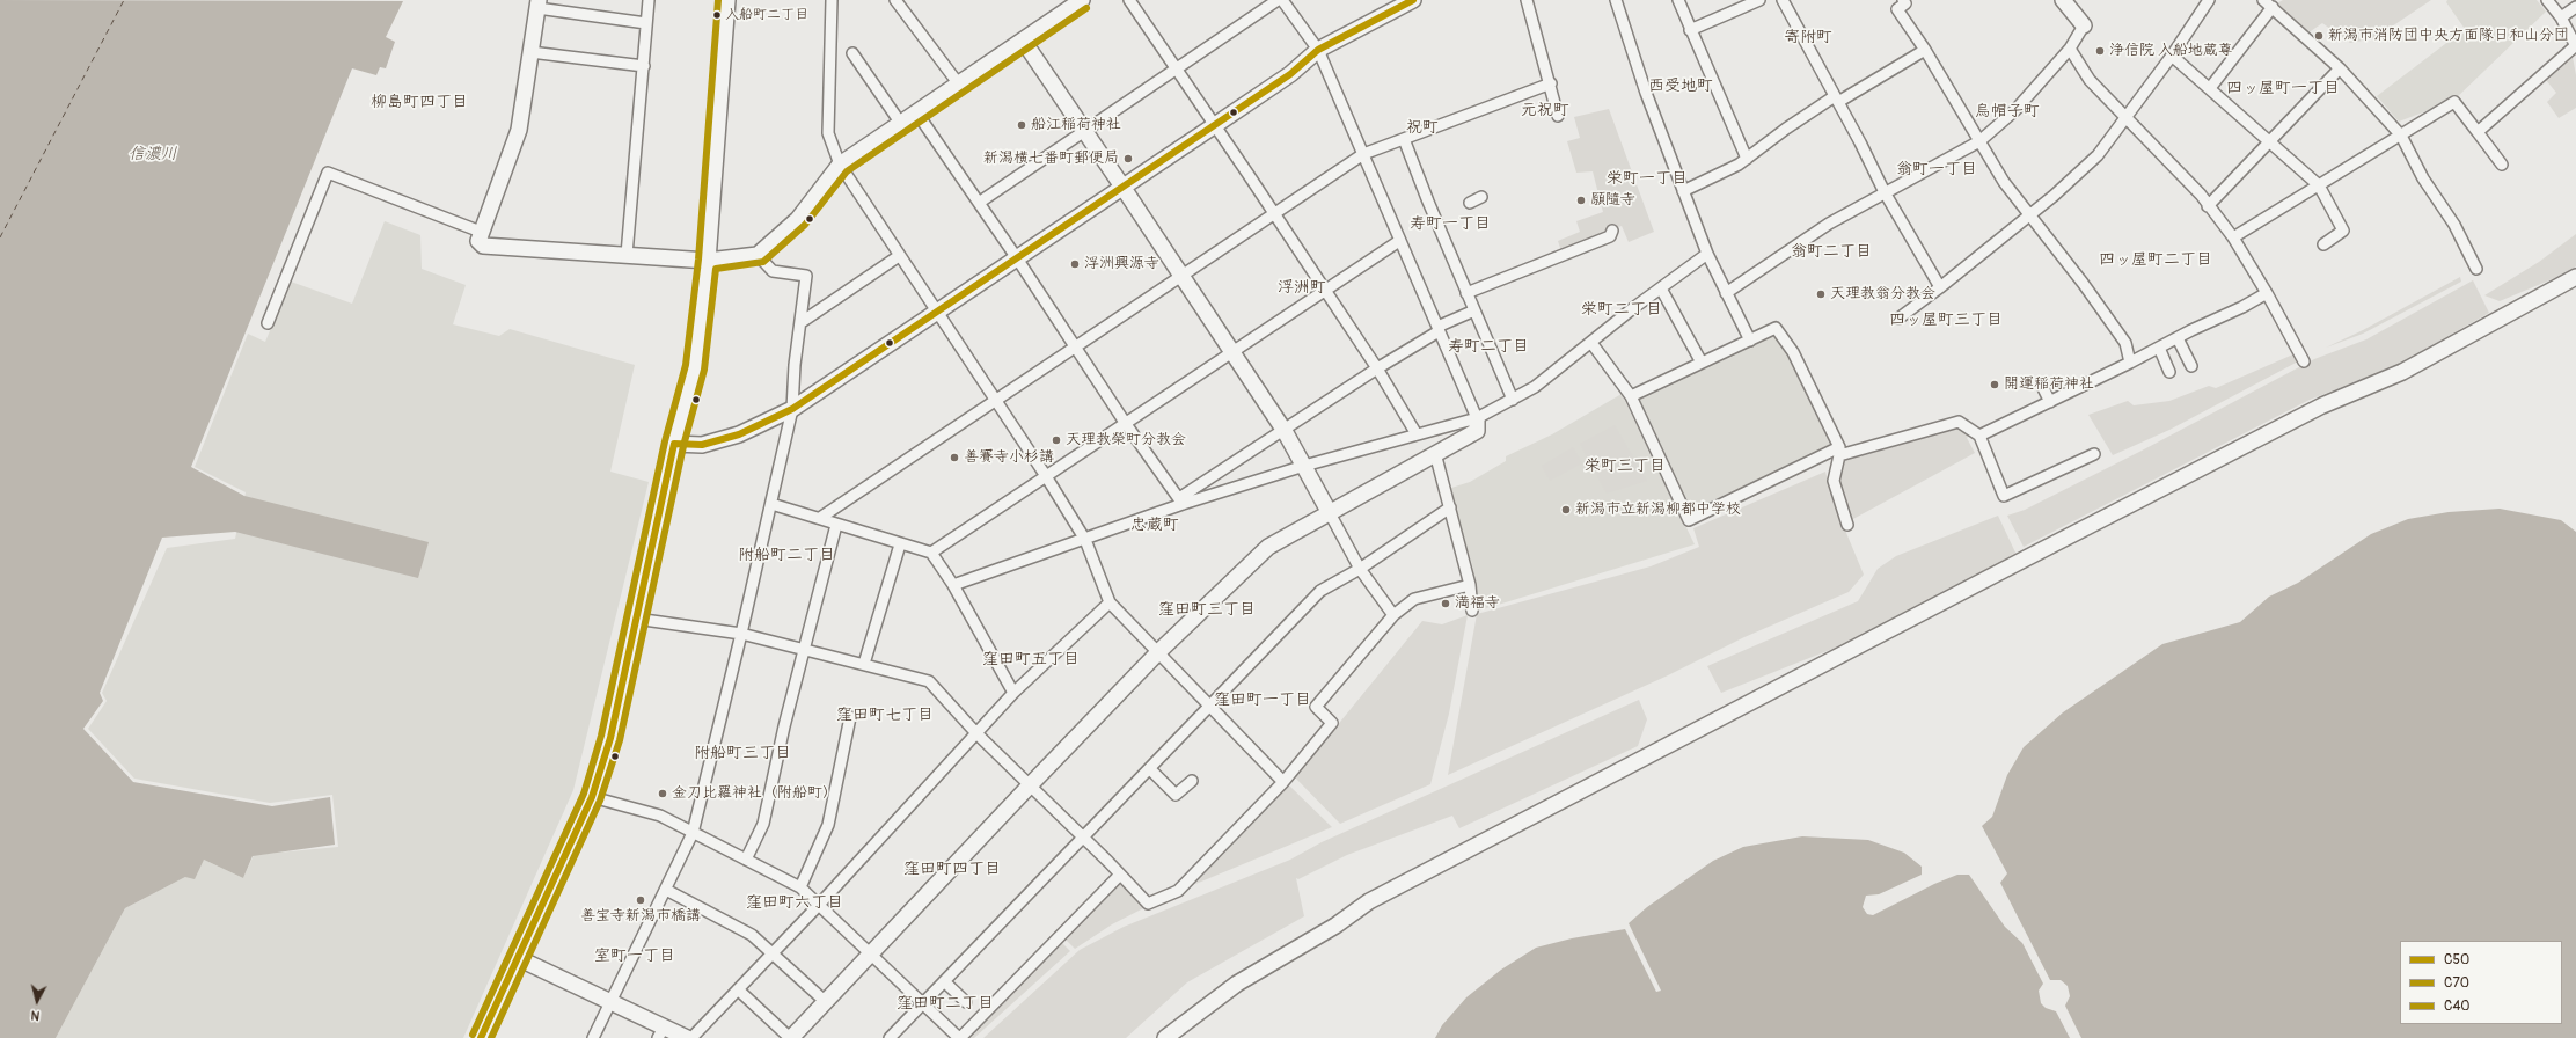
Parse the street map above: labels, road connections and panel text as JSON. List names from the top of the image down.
{
  "districts": [
    "寄附町",
    "西受地町",
    "四ッ屋町一丁目",
    "柳島町四丁目",
    "元祝町",
    "烏帽子町",
    "祝町",
    "翁町一丁目",
    "栄町一丁目",
    "寿町一丁目",
    "翁町二丁目",
    "四ッ屋町二丁目",
    "浮洲町",
    "栄町二丁目",
    "四ッ屋町三丁目",
    "寿町二丁目",
    "栄町三丁目",
    "忠蔵町",
    "附船町二丁目",
    "窪田町三丁目",
    "窪田町五丁目",
    "窪田町一丁目",
    "窪田町七丁目",
    "附船町三丁目",
    "窪田町四丁目",
    "窪田町六丁目",
    "室町一丁目",
    "窪田町二丁目"
  ],
  "water": ["信濃川"],
  "places": [
    "入船町二丁目",
    "新潟市消防団中央方面隊日和山分団",
    "浄信院 入船地蔵尊",
    "船江稲荷神社",
    "新潟横七番町郵便局",
    "願隨寺",
    "浮洲興源寺",
    "天理教翁分教会",
    "開運稲荷神社",
    "天理教榮町分教会",
    "善賽寺小杉講",
    "新潟市立新潟柳都中学校",
    "満福寺",
    "金刀比羅神社（附船町）",
    "善宝寺新潟市橋講"
  ],
  "lines": ["transit line C50", "transit line C40", "transit line C70"],
  "legend": ["C50", "C70", "C40"],
  "north": "bottom"
}
